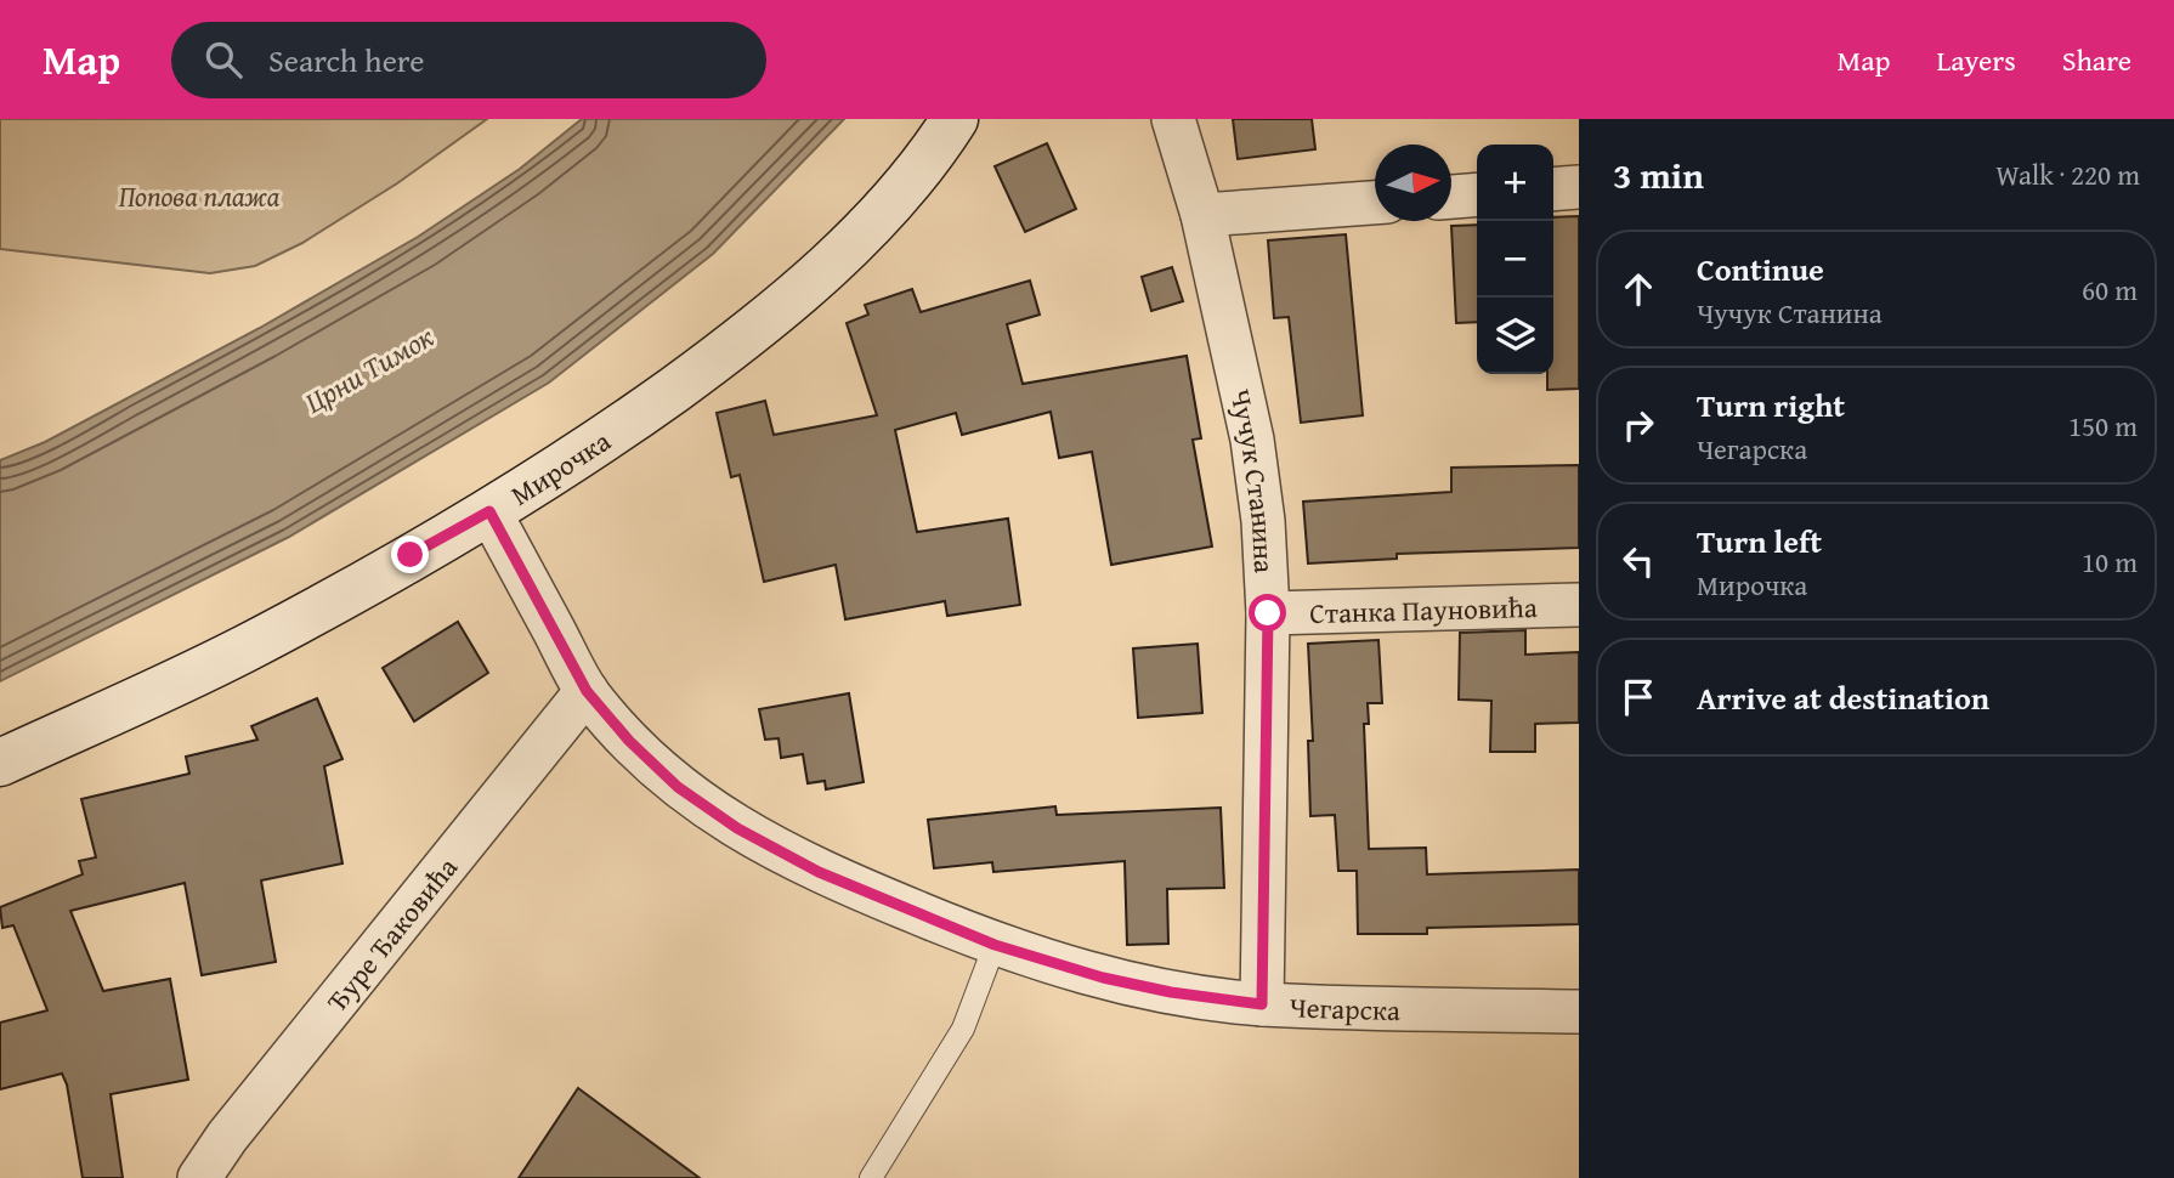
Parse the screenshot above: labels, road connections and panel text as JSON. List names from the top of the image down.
{
  "streets": {
    "street": [
      "Мирочка",
      "Чучук Станина",
      "Станка Пауновића",
      "Ђуре Ђаковића",
      "Чегарска"
    ]
  },
  "crossings": [
    ["Мирочка", "Чегарска"],
    ["Чучук Станина", "Станка Пауновића"],
    ["Чучук Станина", "Чегарска"],
    ["Ђуре Ђаковића", "Чегарска"]
  ],
  "water": ["Црни Тимок"],
  "parks": ["Попова плажа"],
  "north": "right",
  "page": {
    "header": "Map",
    "search": "Search here",
    "nav": ["Map", "Layers", "Share"],
    "heading": ["3 min", "Walk · 220 m"],
    "map_buttons": ["+", "−"],
    "list": [
      ["Continue", "Чучук Станина", "60 m"],
      ["Turn right", "Чегарска", "150 m"],
      ["Turn left", "Мирочка", "10 m"],
      "Arrive at destination"
    ]
  }
}
